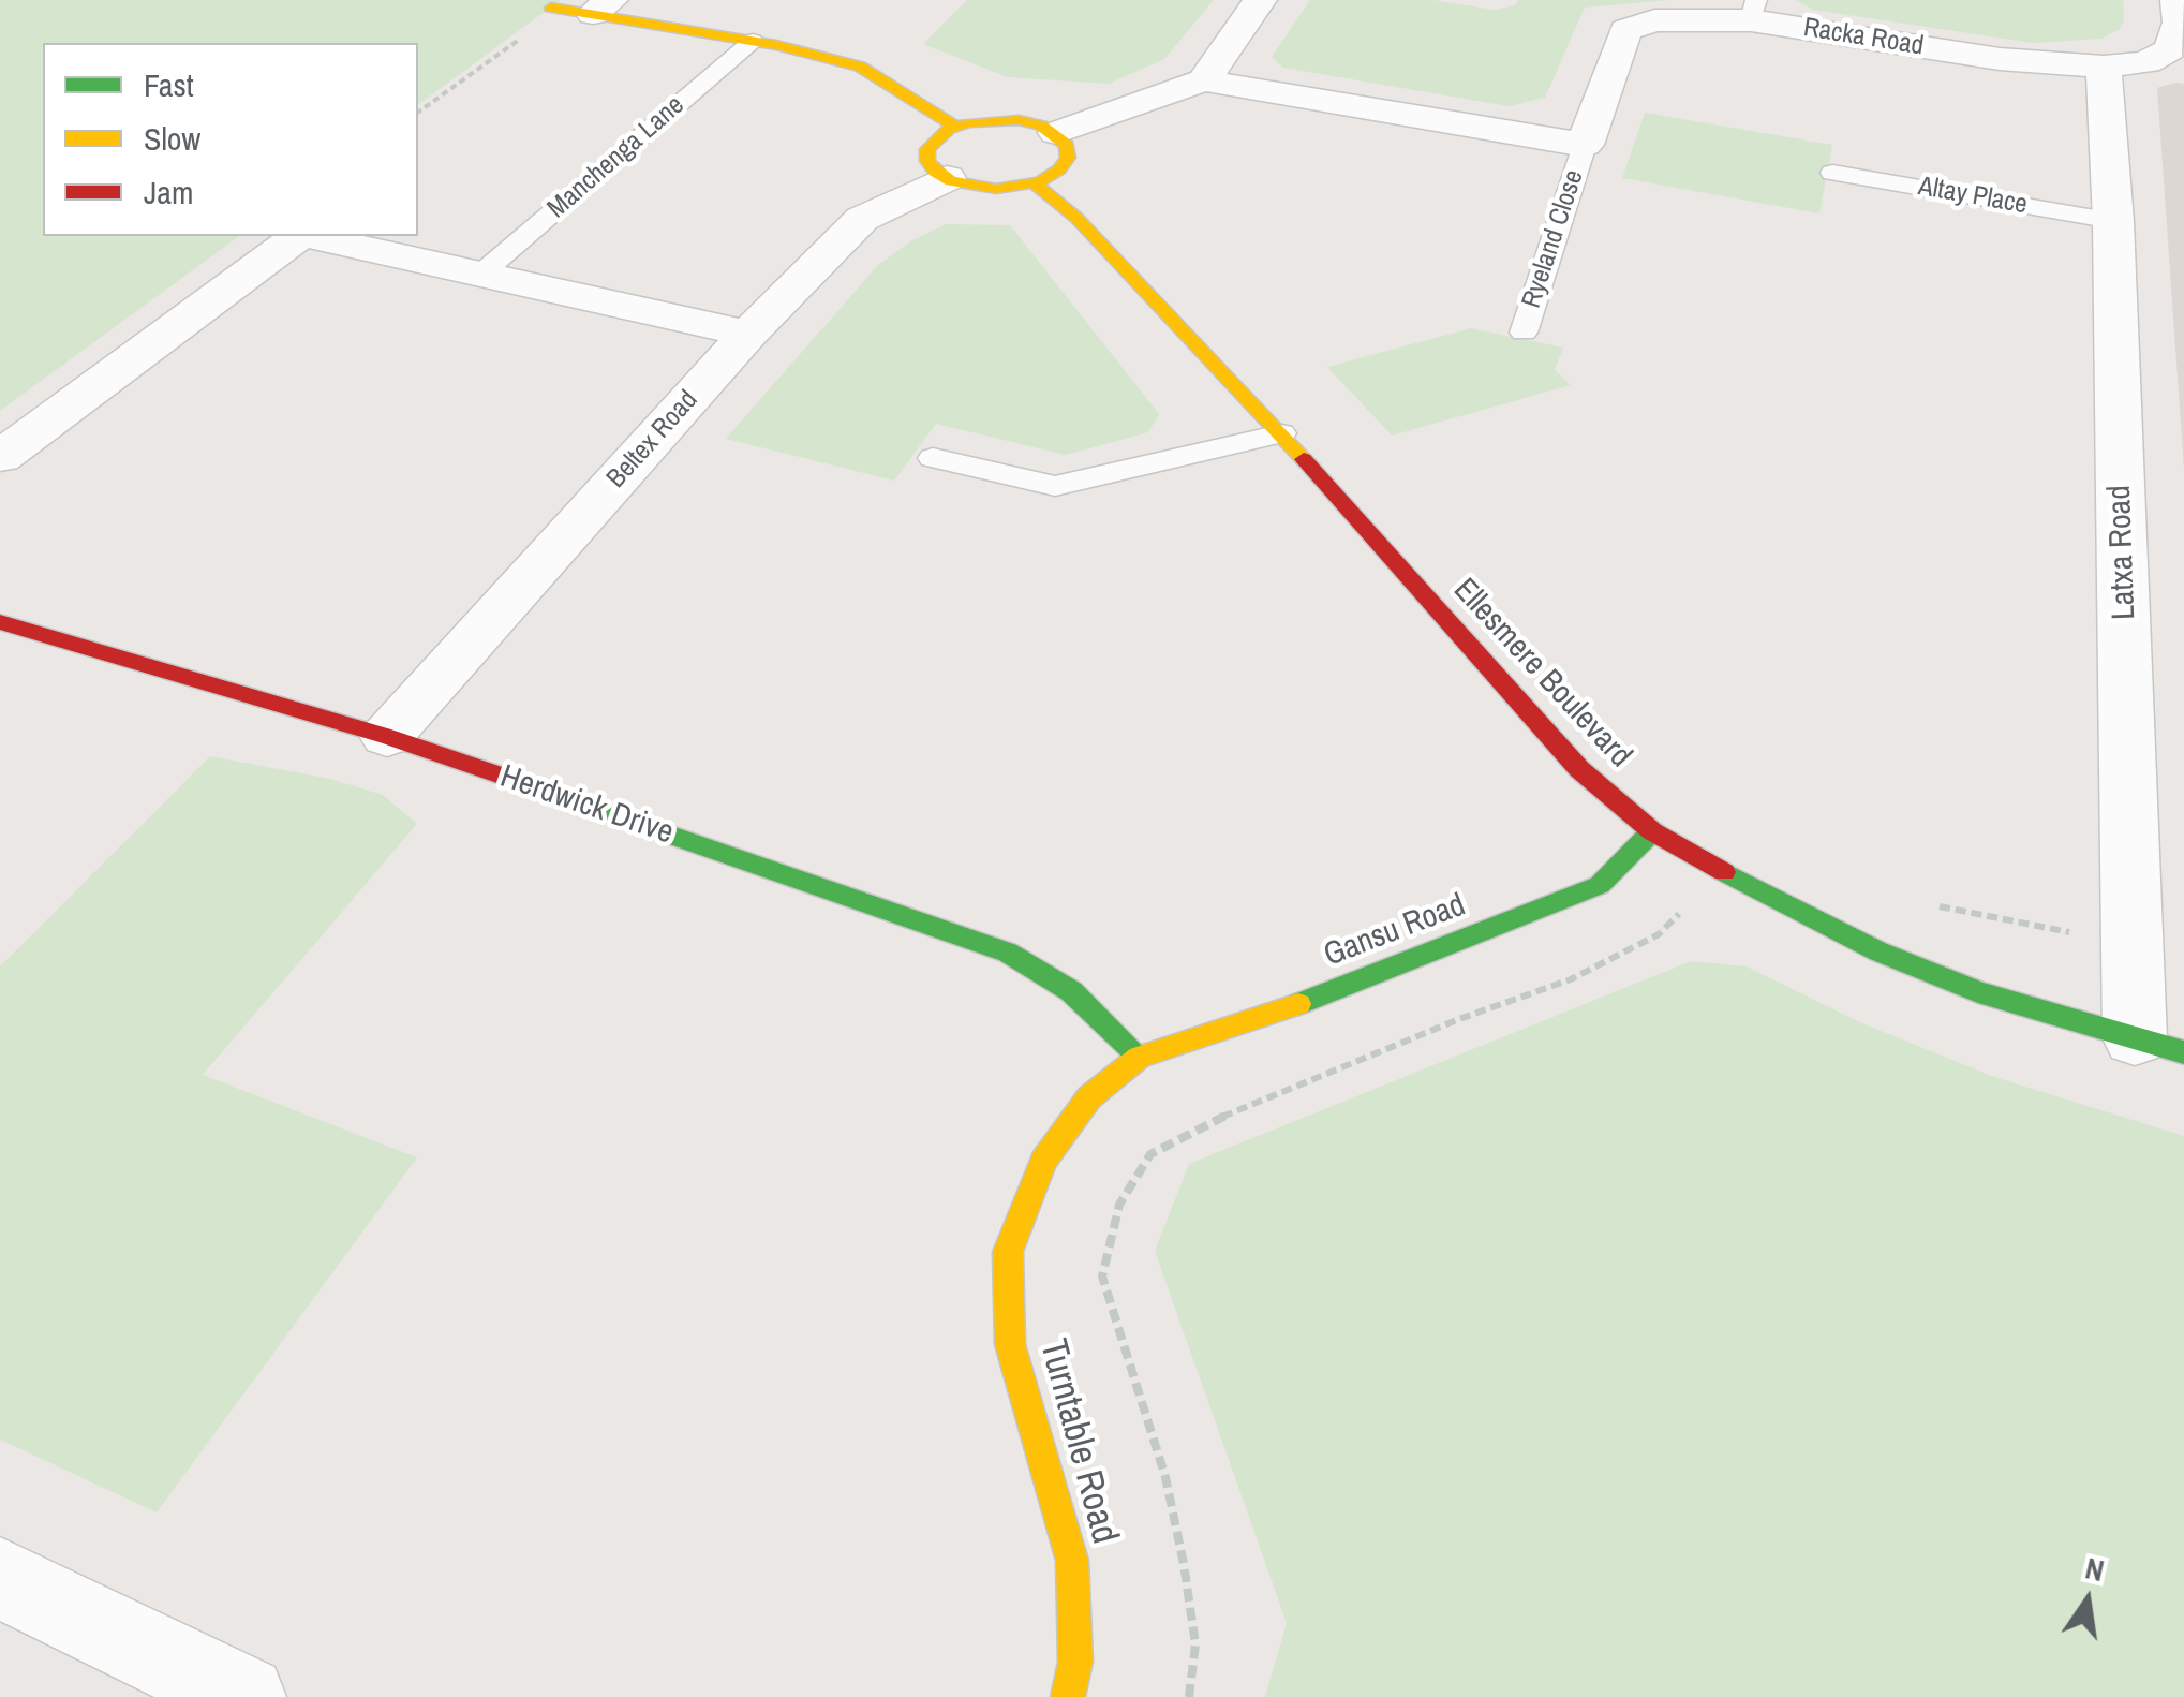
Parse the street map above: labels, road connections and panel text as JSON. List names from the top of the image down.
{
  "streets": {
    "street": [
      "Racka Road",
      "Beltex Road",
      "Latxa Road",
      "Ellesmere Boulevard",
      "Herdwick Drive",
      "Gansu Road",
      "Turntable Road"
    ],
    "lane": ["Manchenga Lane", "Altay Place", "Ryeland Close"]
  },
  "crossings": [
    ["Racka Road", "Ryeland Close"],
    ["Racka Road", "Latxa Road"],
    ["Altay Place", "Latxa Road"],
    ["Beltex Road", "Herdwick Drive"],
    ["Latxa Road", "Ellesmere Boulevard"],
    ["Ellesmere Boulevard", "Gansu Road"],
    ["Herdwick Drive", "Gansu Road"],
    ["Herdwick Drive", "Turntable Road"],
    ["Gansu Road", "Turntable Road"]
  ],
  "legend": ["Fast", "Slow", "Jam"],
  "north": "top"
}
